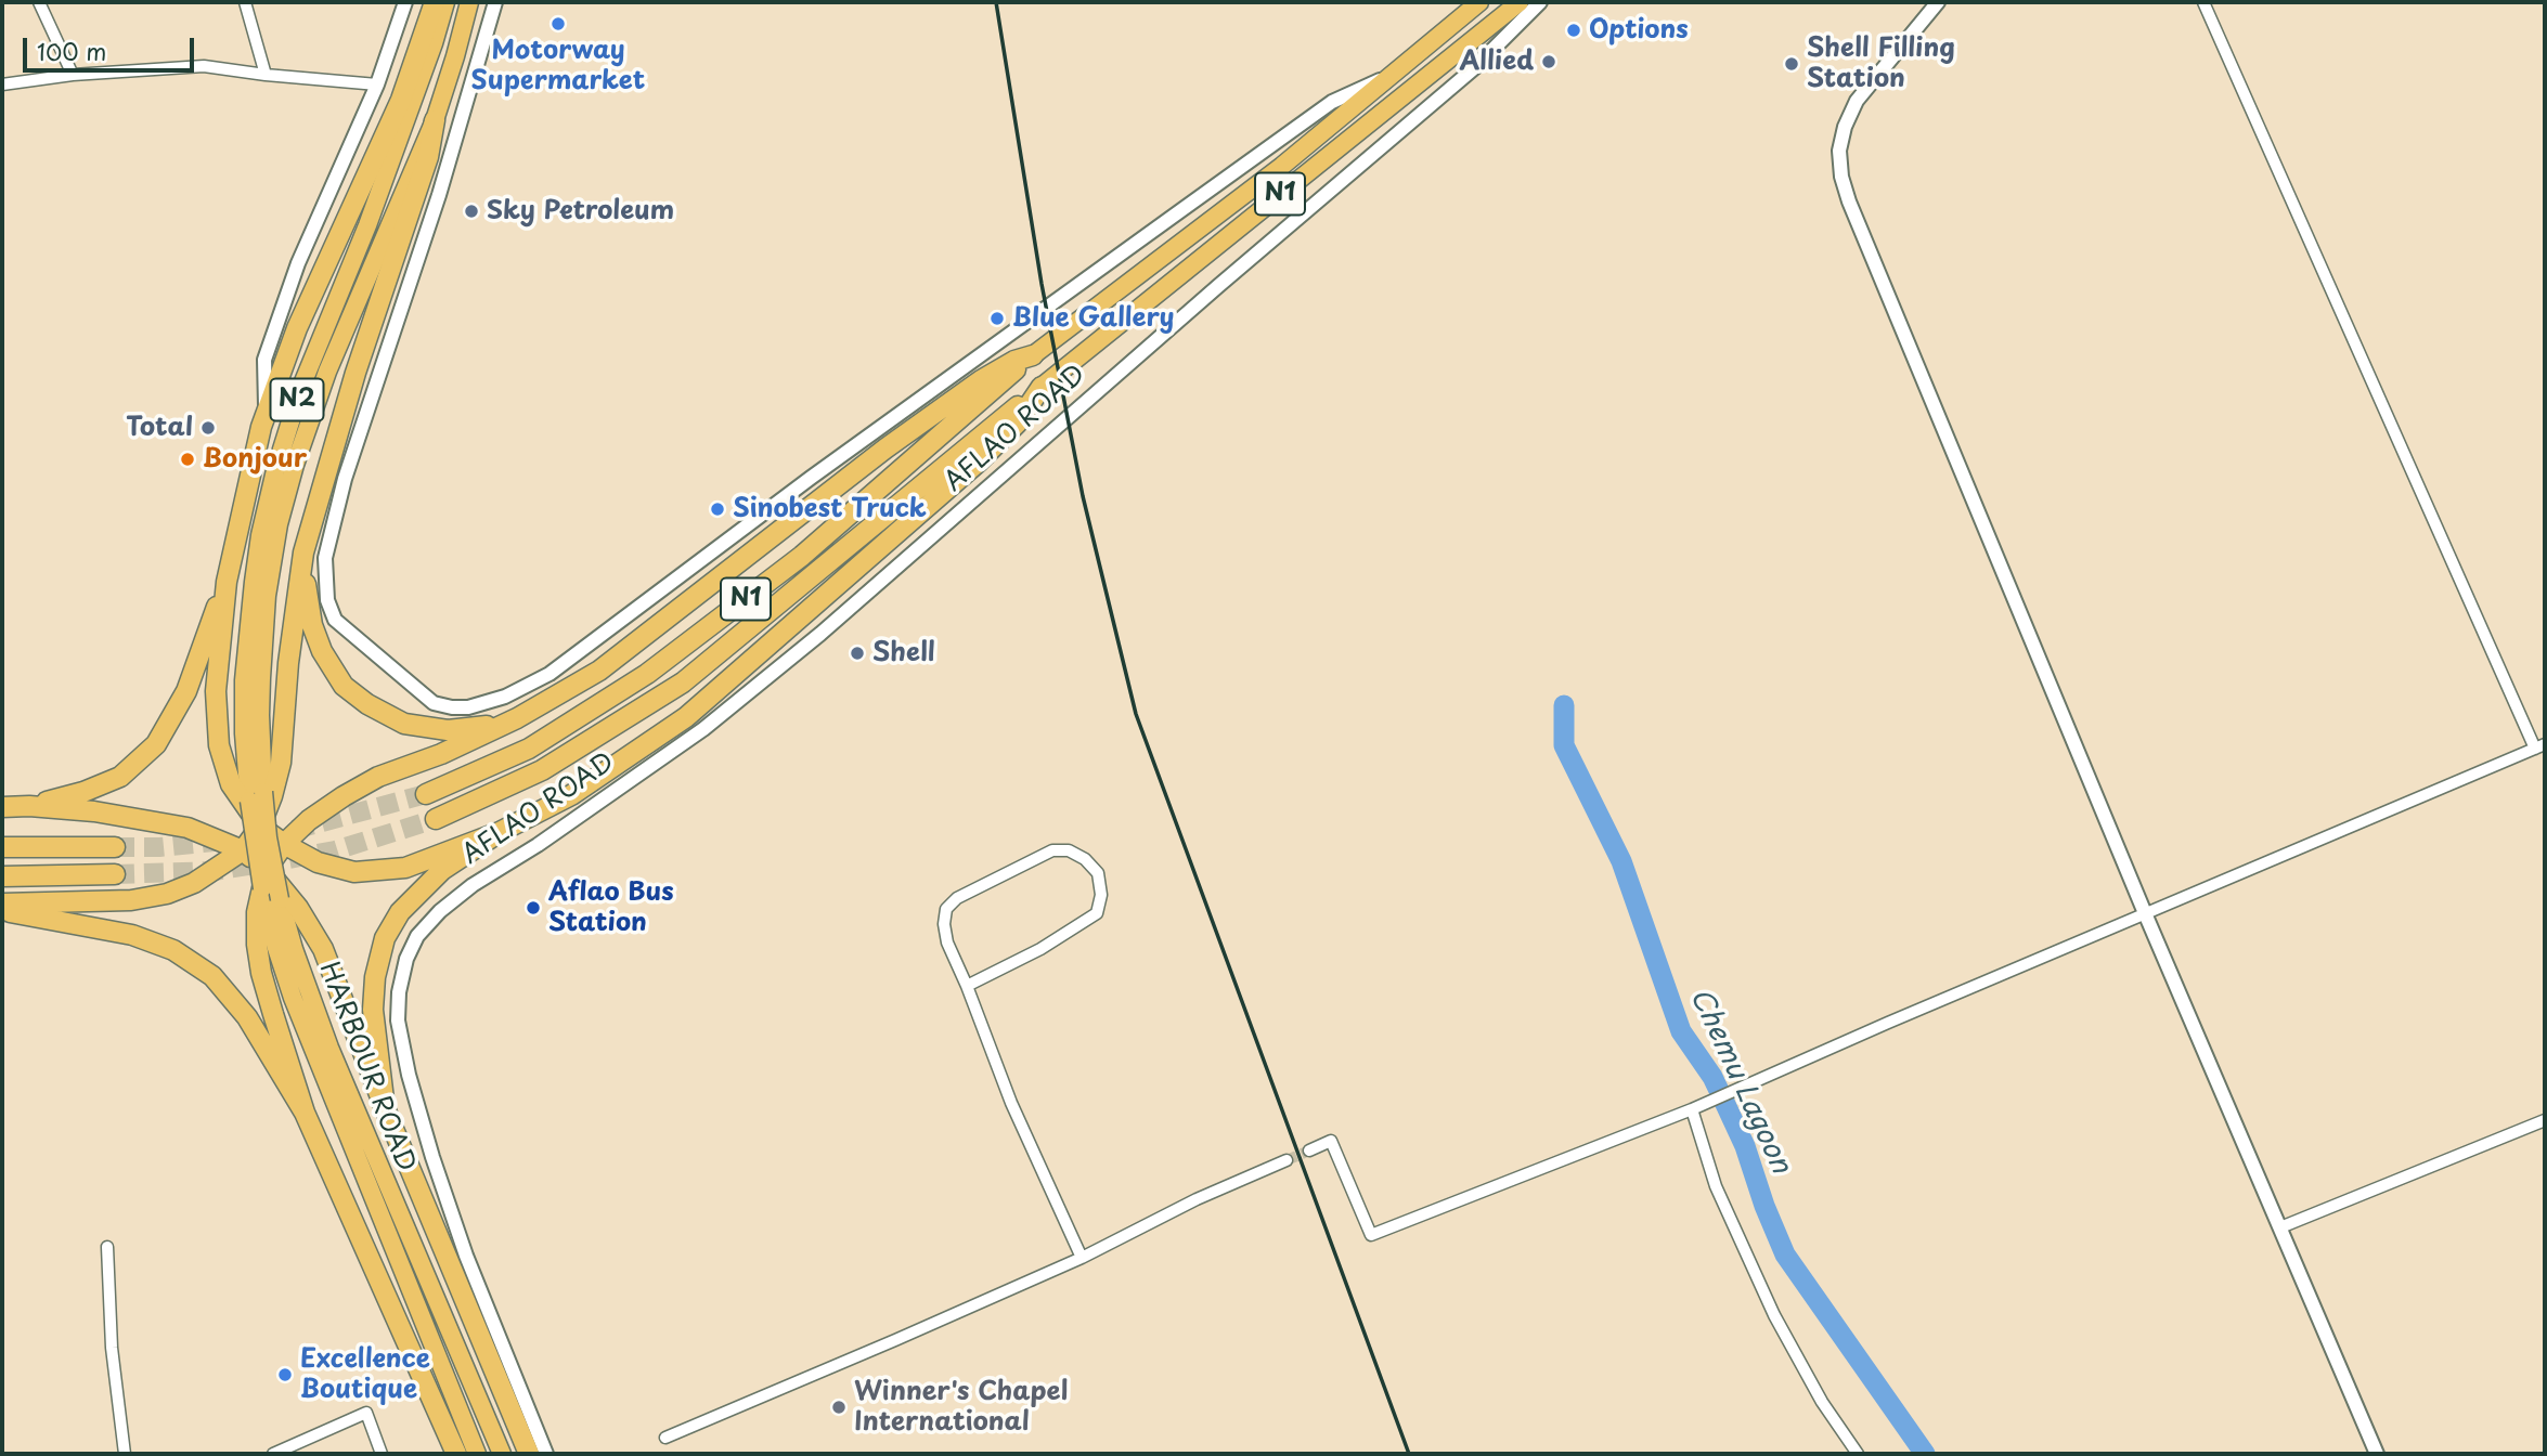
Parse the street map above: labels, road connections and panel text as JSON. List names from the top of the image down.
{
  "streets": {
    "highway": [
      "N1",
      "N2",
      "AFLAO ROAD",
      "HARBOUR ROAD"
    ]
  },
  "crossings": [
    ["N2", "HARBOUR ROAD"],
    ["AFLAO ROAD", "HARBOUR ROAD"]
  ],
  "water": ["Chemu Lagoon"],
  "places": [
    "Motorway Supermarket",
    "Options",
    "Allied",
    "Shell Filling Station",
    "Sky Petroleum",
    "Blue Gallery",
    "Total",
    "Bonjour",
    "Sinobest Truck",
    "Shell",
    "Aflao Bus Station",
    "Excellence Boutique",
    "Winner's Chapel International"
  ],
  "scale_bar": "100 m"
}
